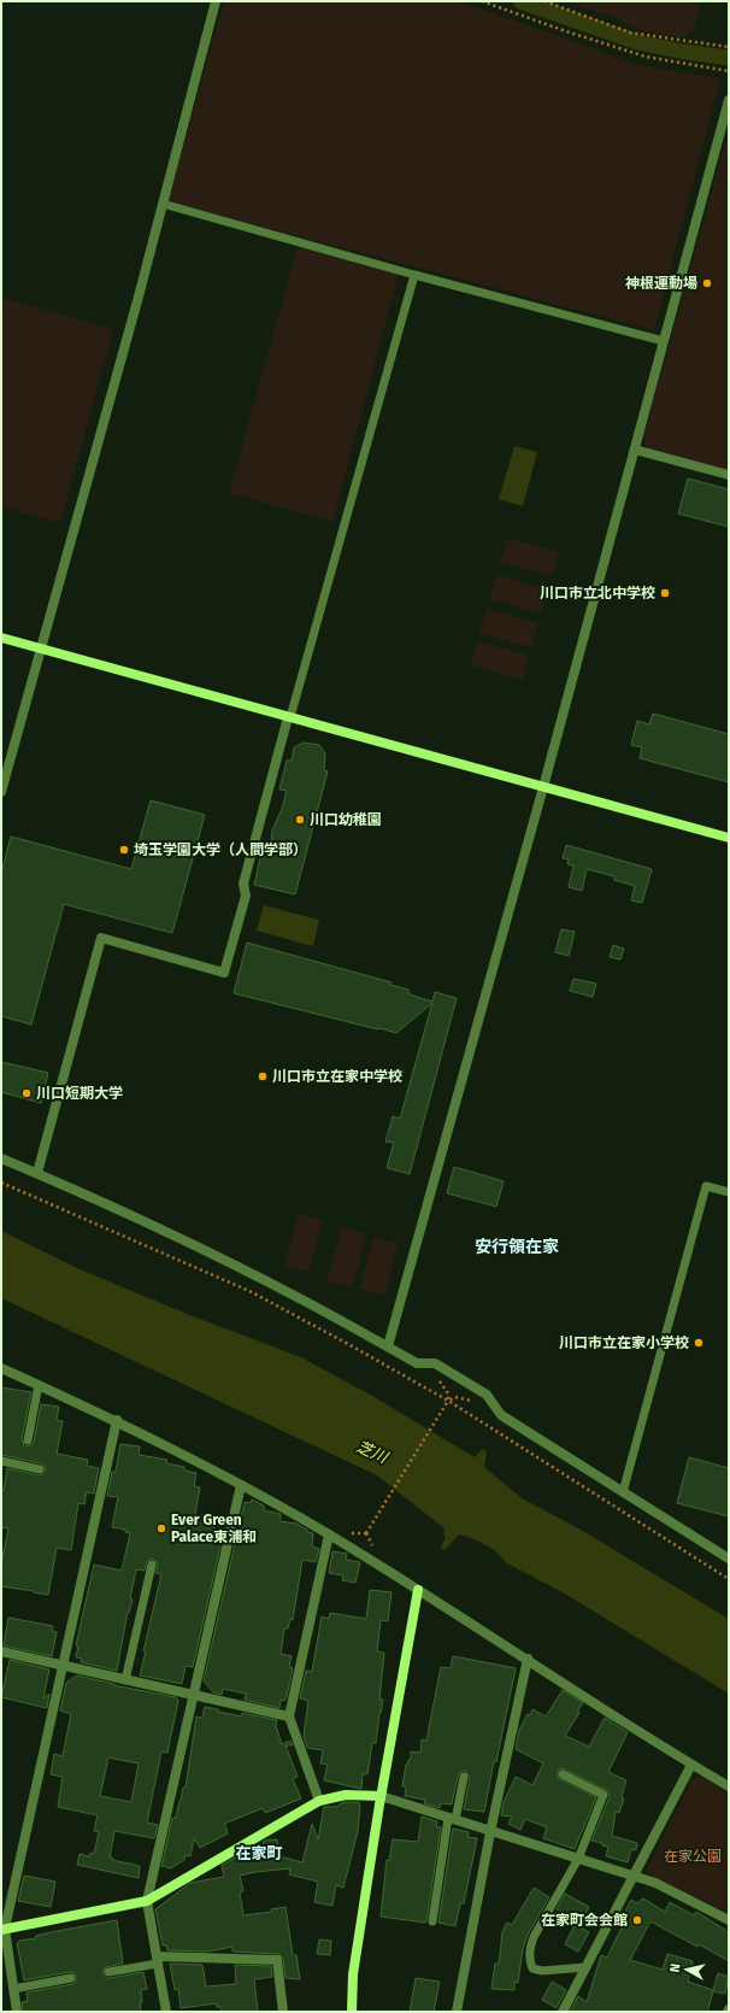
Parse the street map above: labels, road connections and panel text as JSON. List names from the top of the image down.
{
  "districts": ["安行領在家", "在家町"],
  "water": ["芝川"],
  "parks": ["在家公園"],
  "places": [
    "神根運動場",
    "川口市立北中学校",
    "川口幼稚園",
    "埼玉学園大学（人間学部）",
    "川口市立在家中学校",
    "川口短期大学",
    "川口市立在家小学校",
    "Ever Green Palace東浦和",
    "在家町会会館"
  ],
  "north": "left"
}
